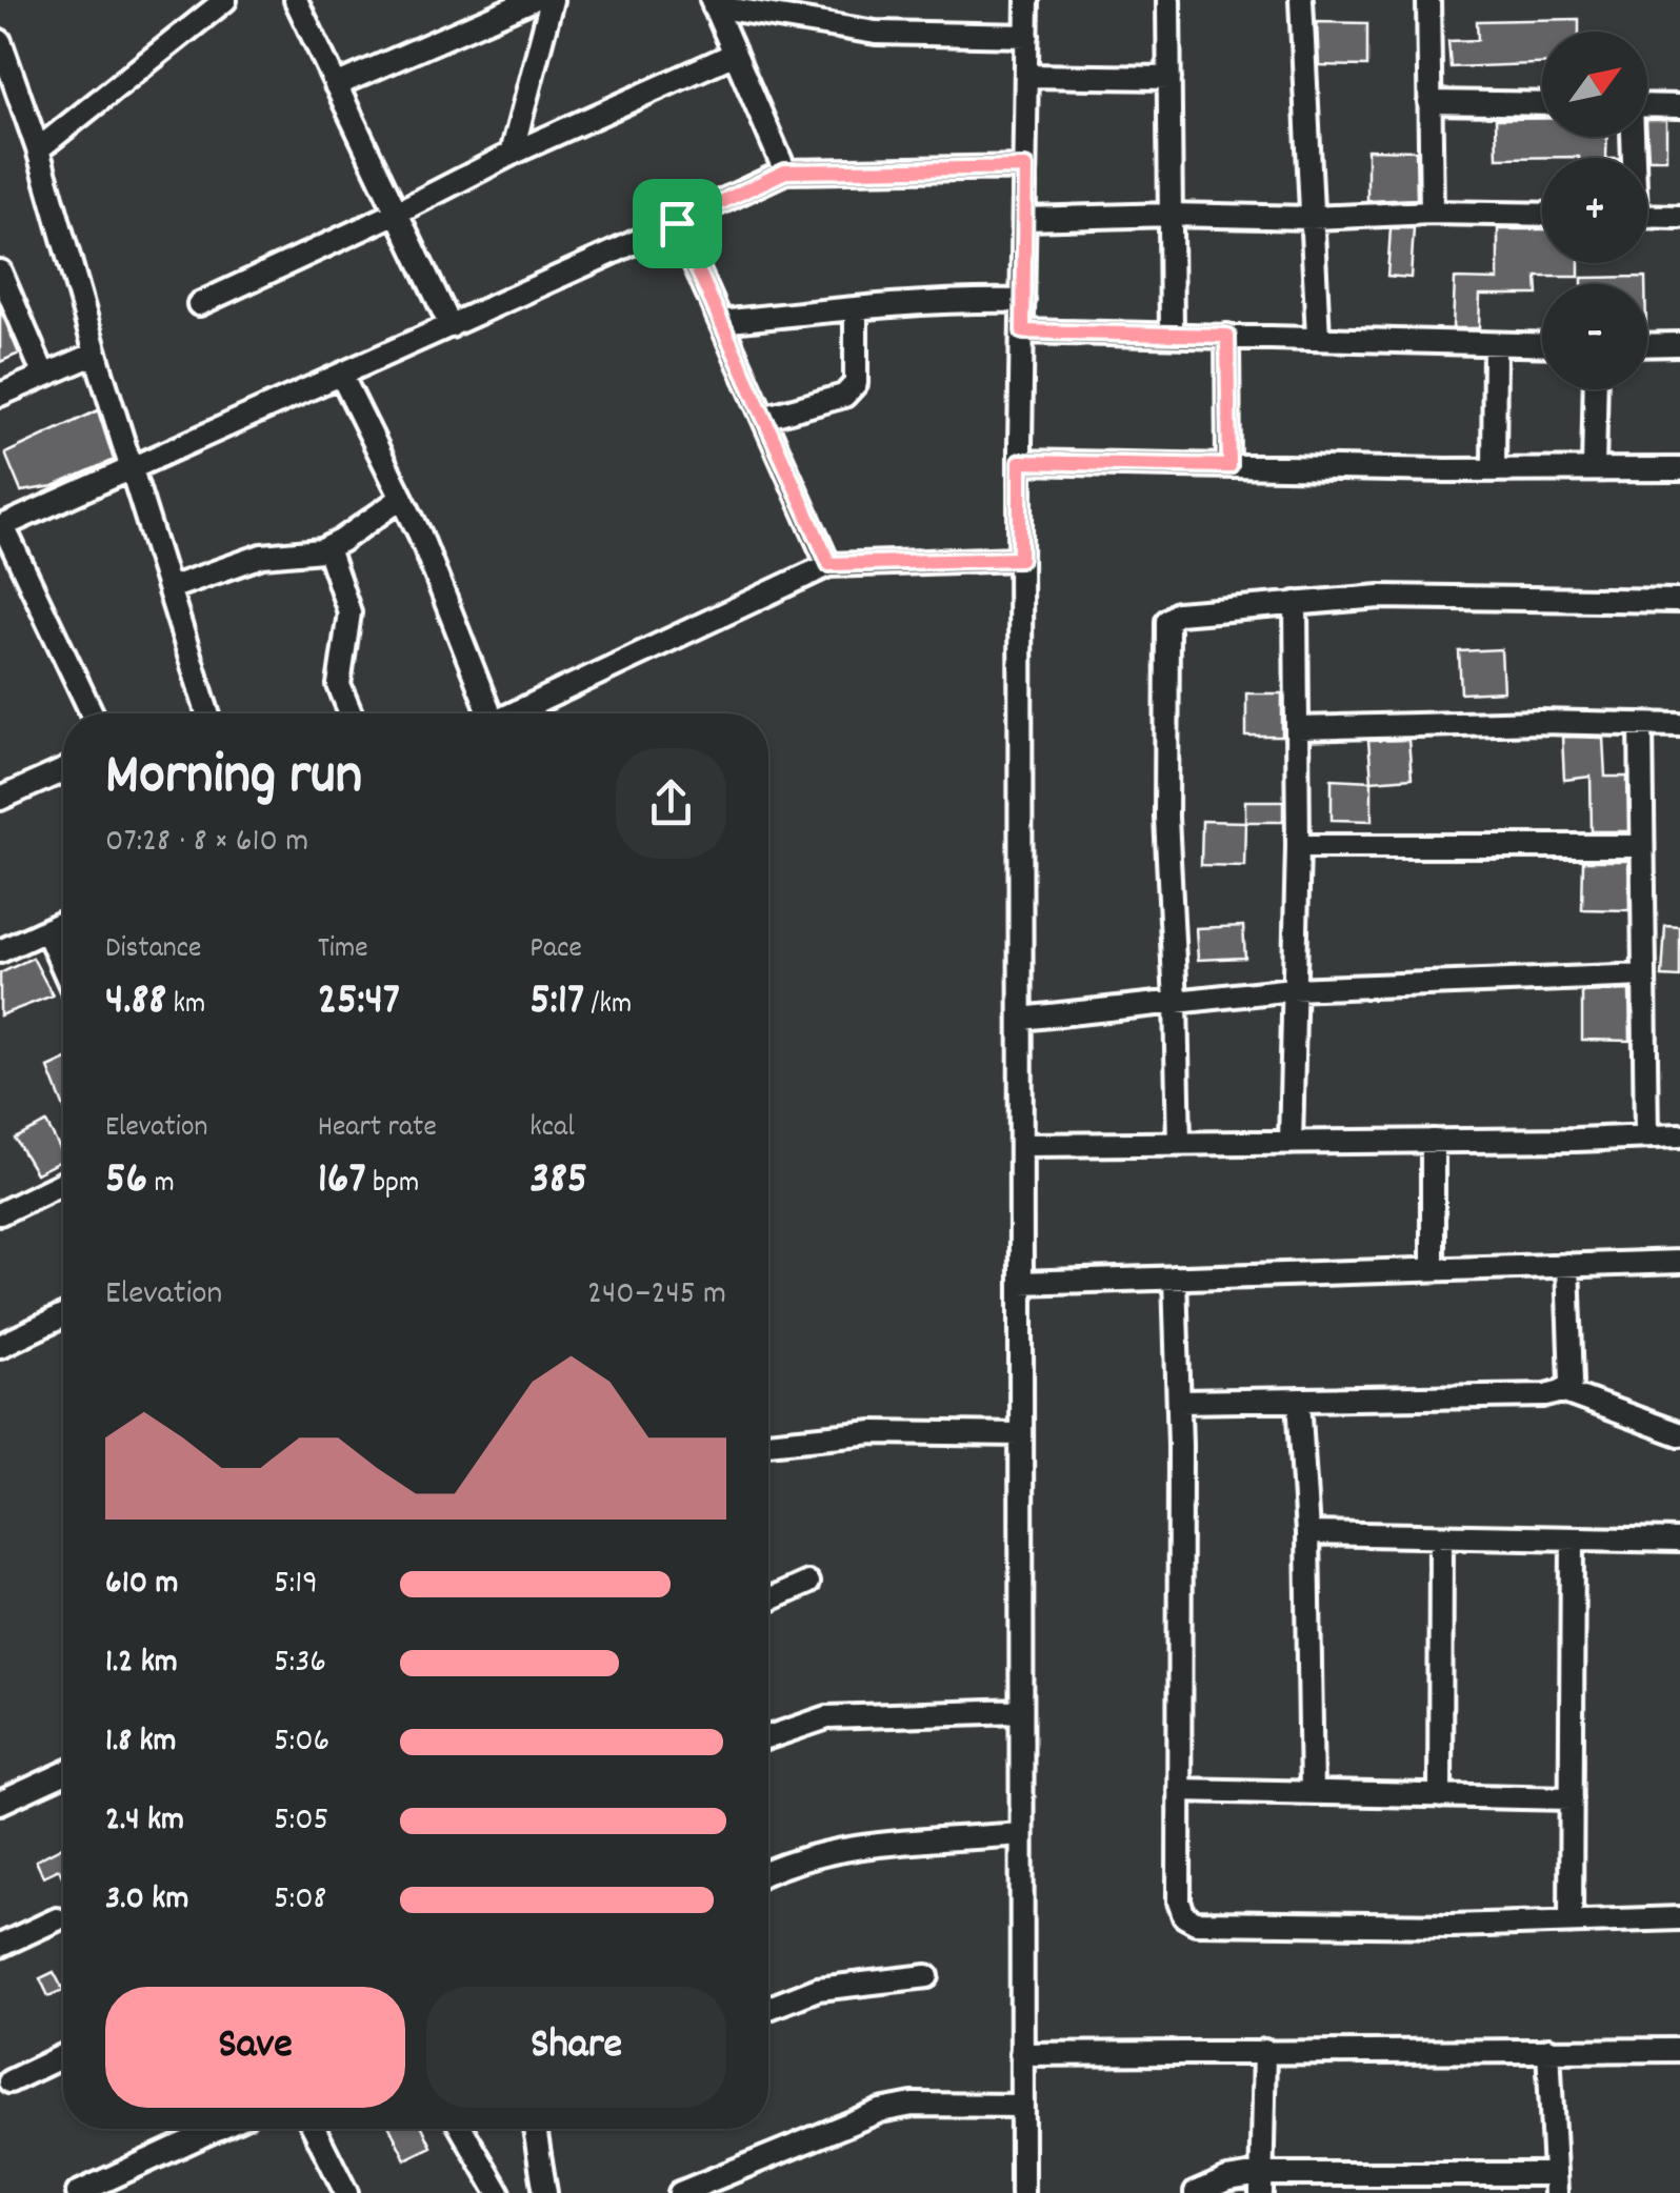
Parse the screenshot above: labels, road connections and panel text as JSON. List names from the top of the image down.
{
  "north": "top right",
  "page": {
    "map_buttons": ["+", "−"],
    "heading": ["Morning run", "07:28 · 8 × 610 m"],
    "stats": [
      ["Distance", "4.88 km"],
      ["Time", "25:47"],
      ["Pace", "5:17 /km"],
      ["Elevation", "56 m"],
      ["Heart rate", "167 bpm"],
      ["kcal", "385"]
    ],
    "chart": ["Elevation", "240–245 m"],
    "list": [
      {
        "name": "610 m",
        "note": "5:19"
      },
      {
        "name": "1.2 km",
        "note": "5:36"
      },
      {
        "name": "1.8 km",
        "note": "5:06"
      },
      {
        "name": "2.4 km",
        "note": "5:05"
      },
      {
        "name": "3.0 km",
        "note": "5:08"
      }
    ],
    "buttons": ["Save", "Share"]
  }
}
